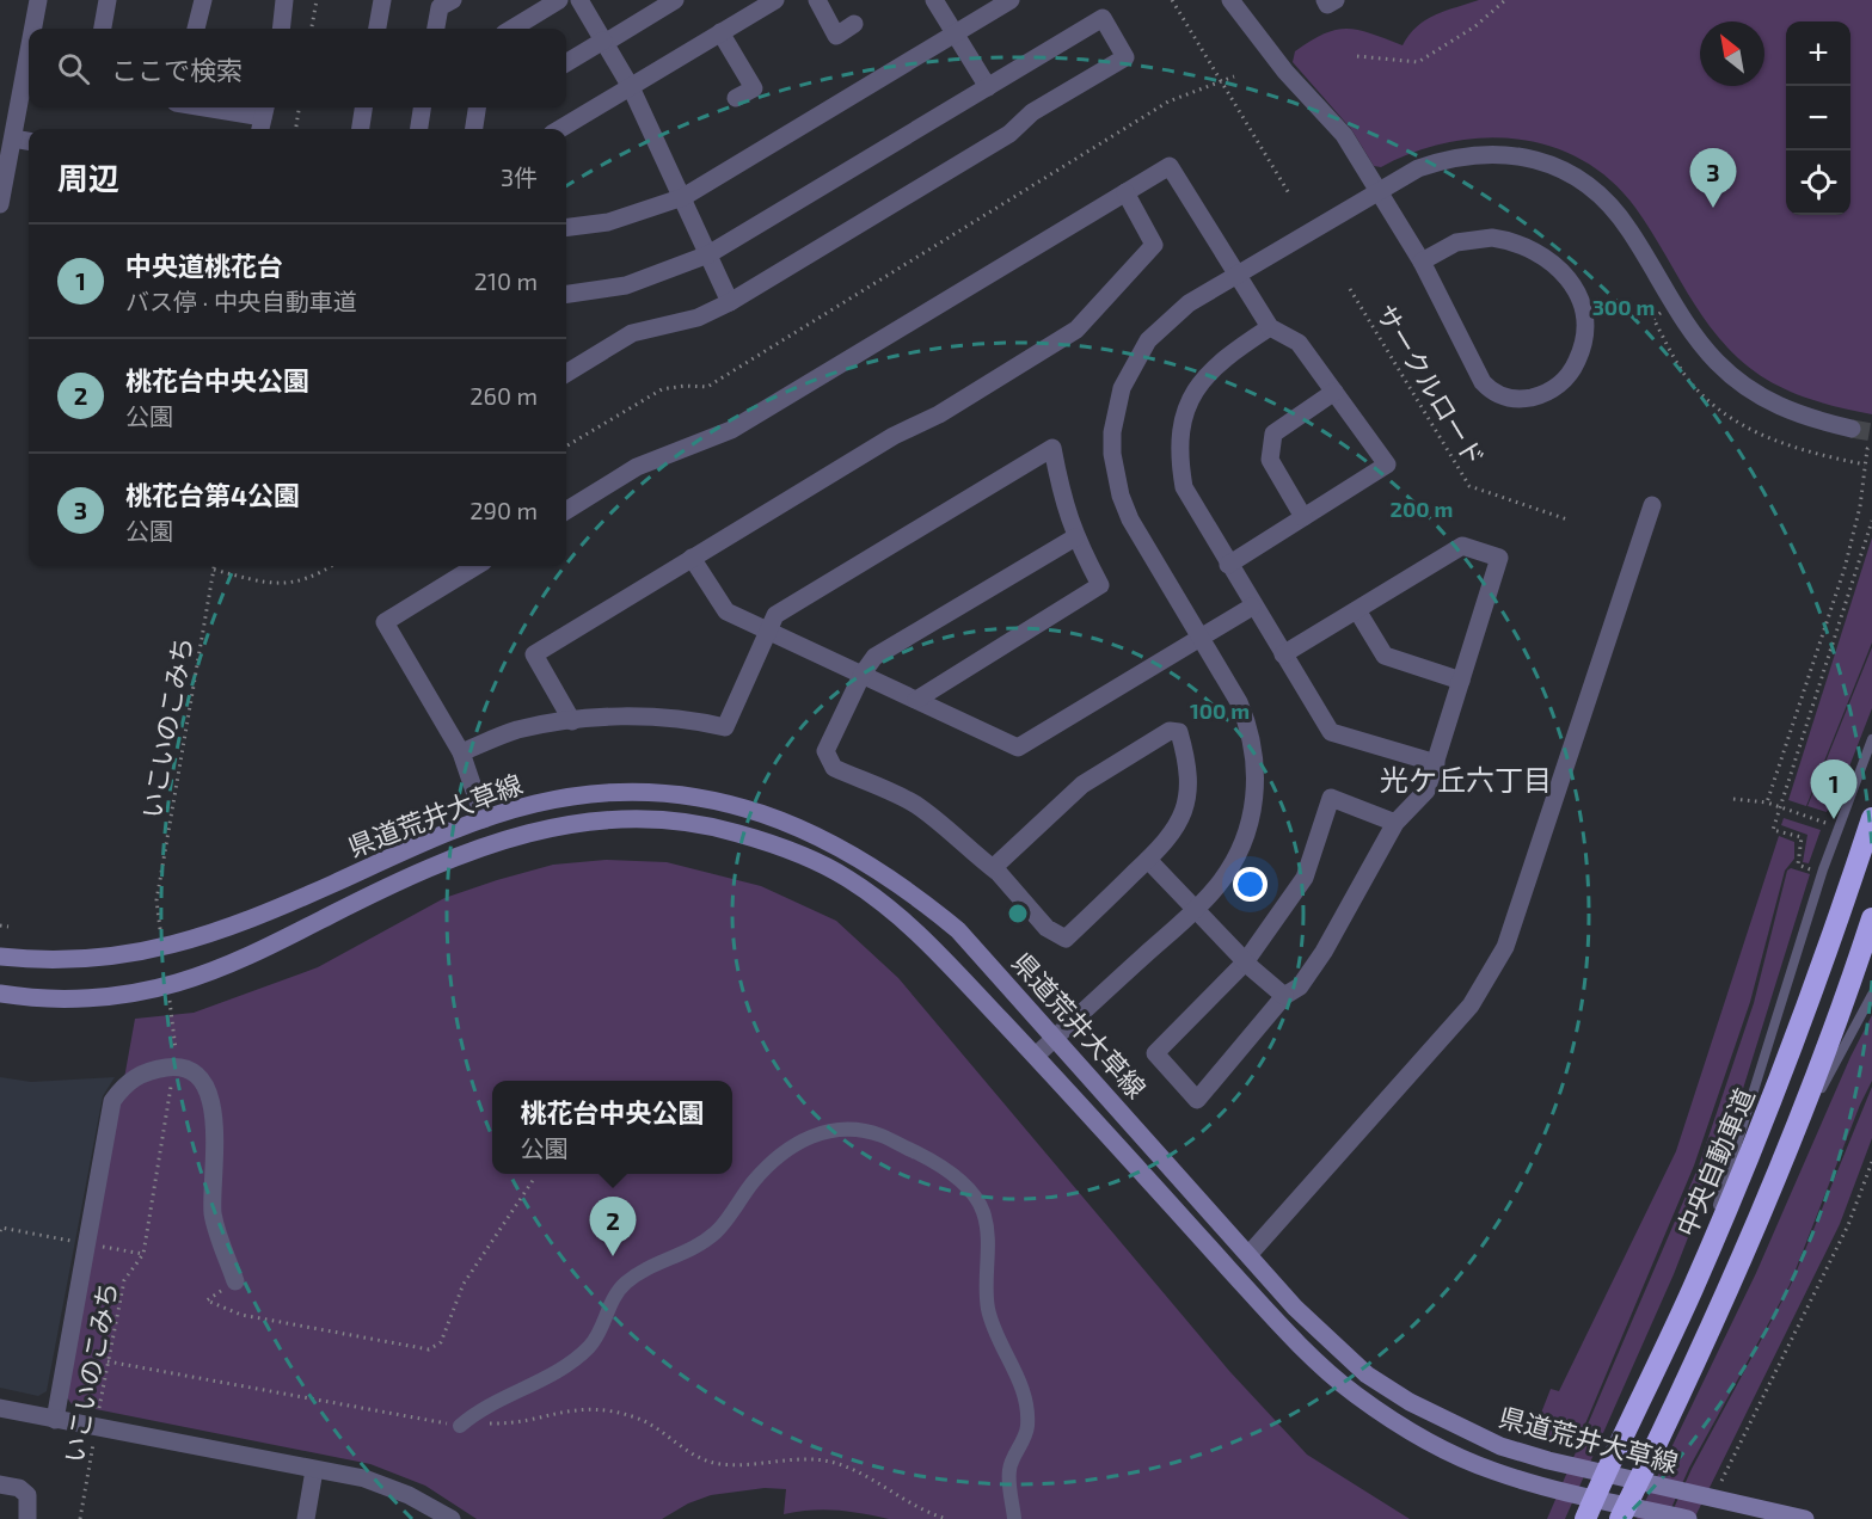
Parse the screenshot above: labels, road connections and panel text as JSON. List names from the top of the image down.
{
  "streets": {
    "highway": ["中央自動車道"],
    "main road": ["県道荒井大草線"],
    "path": ["サークルロード", "いこいのこみち"]
  },
  "districts": ["光ケ丘六丁目"],
  "north": "top left",
  "page": {
    "map_buttons": ["+", "−"],
    "search": "ここで検索",
    "heading": ["周辺", "3件"],
    "pins": ["3", "1", "2"],
    "list": [
      {
        "mark": "1",
        "name": "中央道桃花台",
        "note": "バス停 · 中央自動車道",
        "value": "210 m"
      },
      {
        "mark": "2",
        "name": "桃花台中央公園",
        "note": "公園",
        "value": "260 m"
      },
      {
        "mark": "3",
        "name": "桃花台第4公園",
        "note": "公園",
        "value": "290 m"
      }
    ],
    "popup": ["桃花台中央公園", "公園"]
  },
  "rings": ["300 m", "200 m", "100 m"]
}
